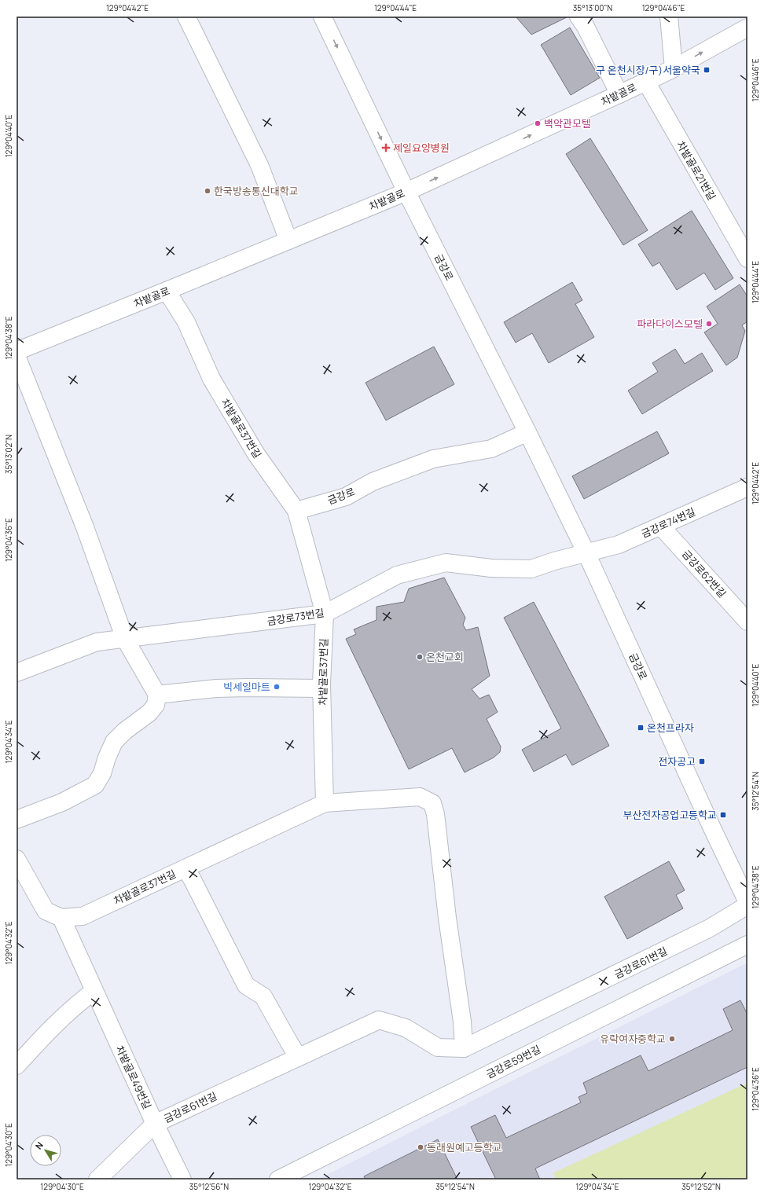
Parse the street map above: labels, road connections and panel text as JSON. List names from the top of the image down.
{
  "streets": {
    "street": [
      "차밭골로",
      "차밭골로21번길",
      "금강로",
      "차밭골로37번길",
      "금강로74번길",
      "금강로62번길",
      "금강로73번길",
      "금강로61번길",
      "금강로59번길",
      "차밭골로49번길"
    ]
  },
  "crossings": [
    ["차밭골로", "차밭골로21번길"],
    ["차밭골로", "금강로"],
    ["차밭골로", "차밭골로37번길"],
    ["금강로", "차밭골로37번길"],
    ["금강로", "금강로74번길"],
    ["금강로", "금강로73번길"],
    ["차밭골로37번길", "금강로73번길"],
    ["차밭골로37번길", "차밭골로49번길"],
    ["금강로74번길", "금강로62번길"],
    ["금강로74번길", "금강로73번길"],
    ["금강로61번길", "차밭골로49번길"]
  ],
  "one_way": ["차밭골로"],
  "places": {
    "transit": [
      "구 온천시장/구)서울약국",
      "온천프라자",
      "전자공고",
      "부산전자공업고등학교"
    ],
    "other": [
      "백악관모텔",
      "한국방송통신대학교",
      "파라다이스모텔",
      "온천교회",
      "빅세일마트",
      "유락여자중학교",
      "동래원예고등학교"
    ],
    "health": ["제일요양병원"]
  },
  "north": "top left",
  "coordinates": [
    "129°04'42\"E",
    "129°04'44\"E",
    "35°13'00\"N",
    "129°04'46\"E",
    "129°04'40\"E",
    "129°04'38\"E",
    "35°13'02\"N",
    "129°04'36\"E",
    "129°04'34\"E",
    "35°12'54\"N",
    "129°04'32\"E",
    "129°04'30\"E",
    "35°12'56\"N",
    "35°12'52\"N"
  ]
}
